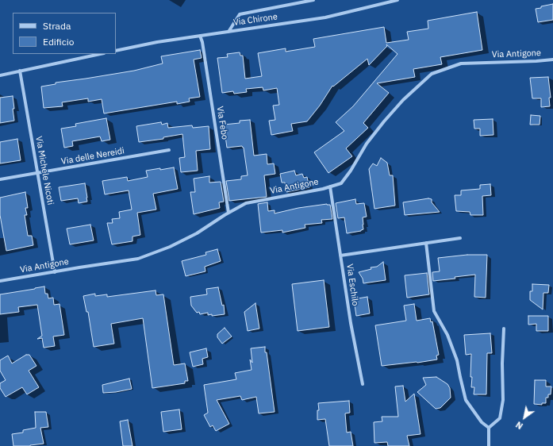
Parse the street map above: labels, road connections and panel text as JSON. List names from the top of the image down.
{
  "streets": {
    "street": [
      "Via Chirone",
      "Via Antigone",
      "Via Febo",
      "Via delle Nereidi",
      "Via Michele Nicoti",
      "Via Eschilo"
    ]
  },
  "crossings": [
    ["Via Chirone", "Via Febo"],
    ["Via Antigone", "Via Febo"],
    ["Via Antigone", "Via Michele Nicoti"],
    ["Via Antigone", "Via Eschilo"],
    ["Via delle Nereidi", "Via Michele Nicoti"]
  ],
  "legend": ["Strada", "Edificio"],
  "north": "bottom left"
}
